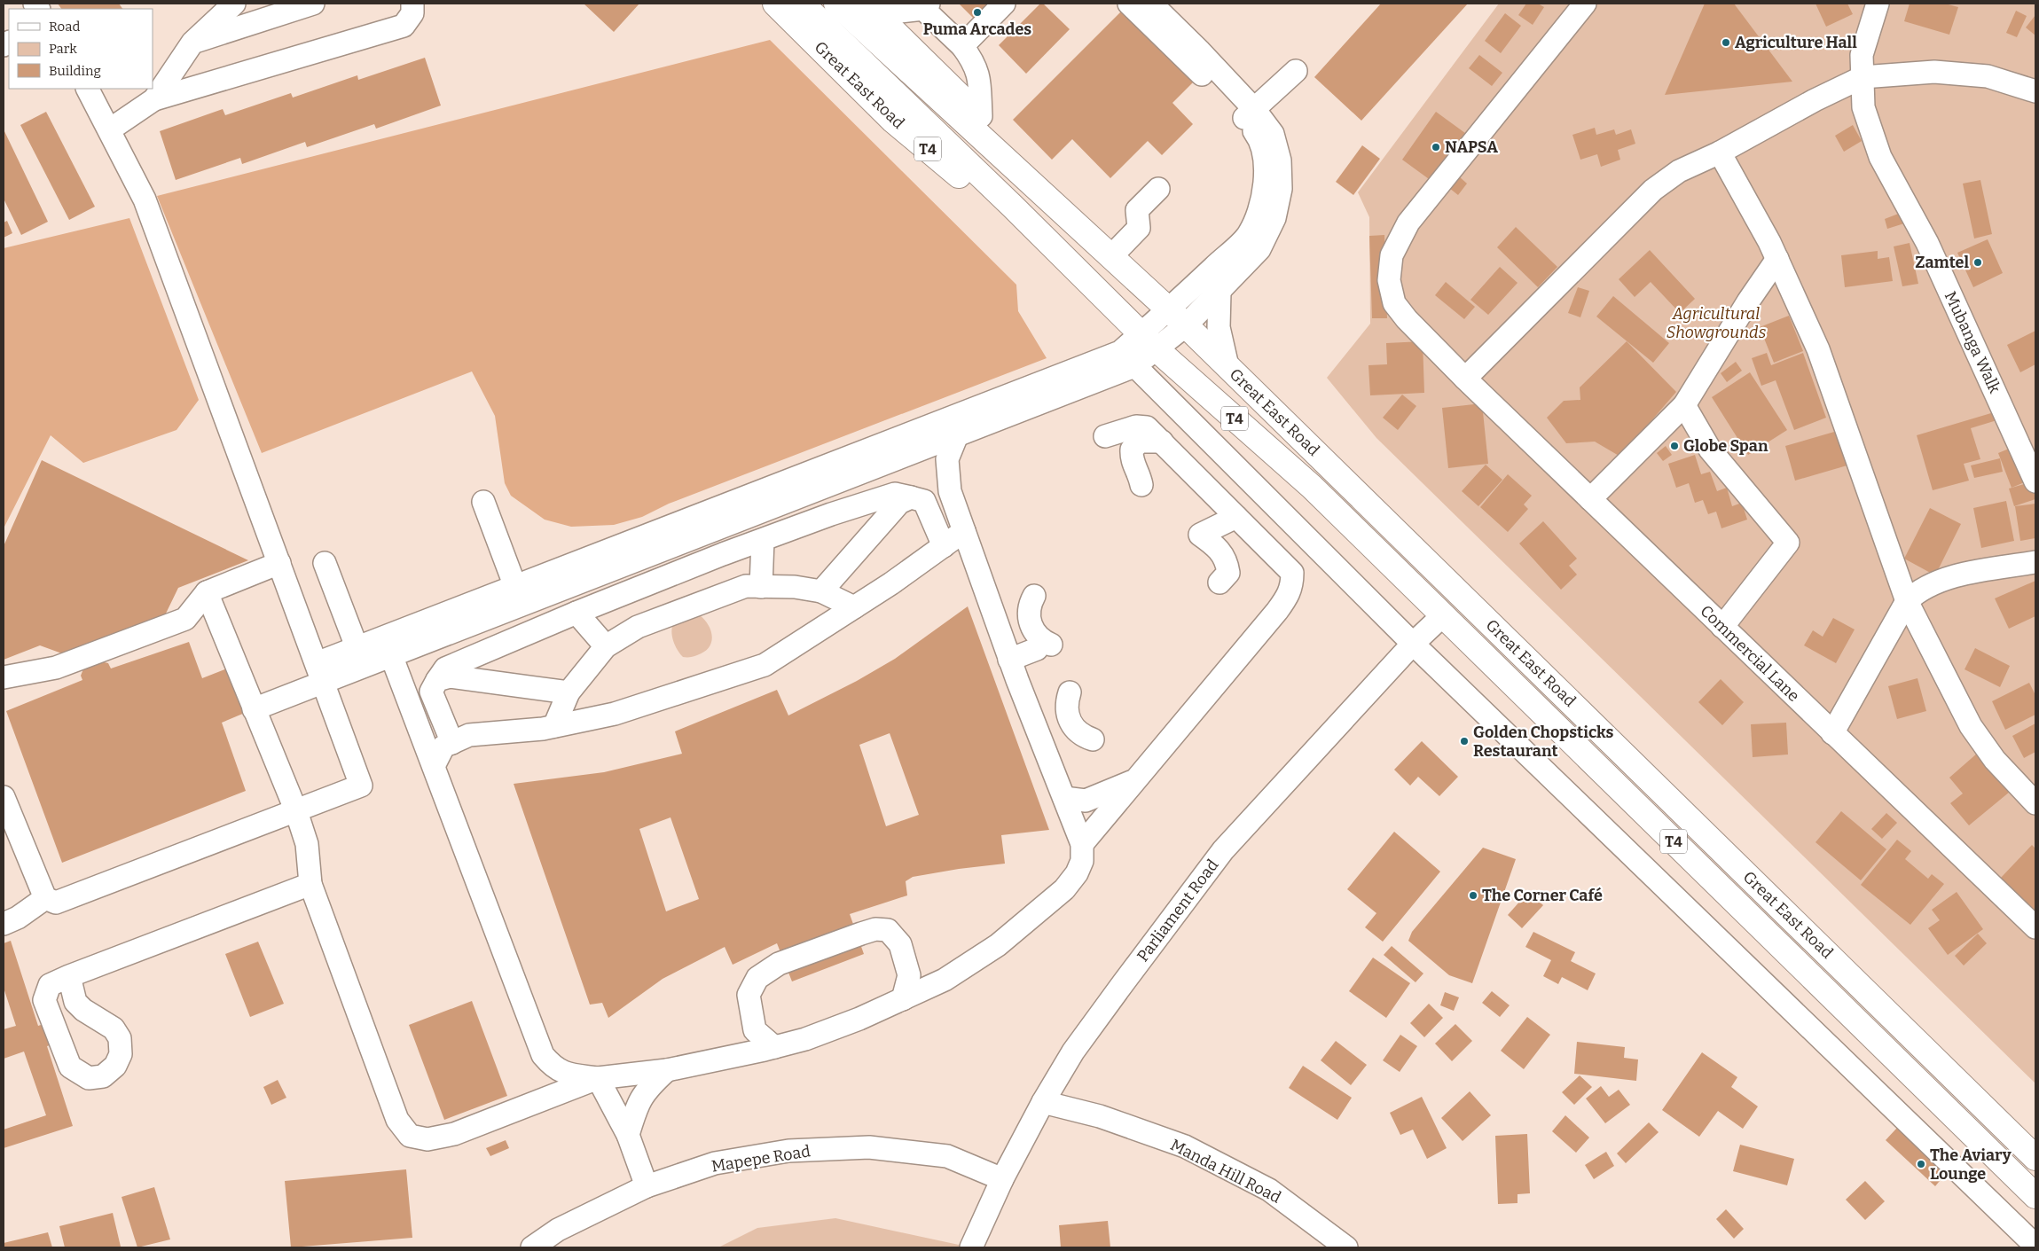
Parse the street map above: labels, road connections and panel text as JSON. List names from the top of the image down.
{
  "streets": {
    "main road": ["Great East Road", "T4"],
    "street": [
      "Mubanga Walk",
      "Commercial Lane",
      "Parliament Road",
      "Mapepe Road",
      "Manda Hill Road"
    ]
  },
  "crossings": [
    ["Great East Road", "Parliament Road"],
    ["Parliament Road", "Mapepe Road"],
    ["Parliament Road", "Manda Hill Road"]
  ],
  "parks": ["Agricultural Showgrounds"],
  "places": [
    "Puma Arcades",
    "Agriculture Hall",
    "NAPSA",
    "Zamtel",
    "Globe Span",
    "Golden Chopsticks Restaurant",
    "The Corner Café",
    "The Aviary Lounge"
  ],
  "legend": ["Road", "Park", "Building"]
}
